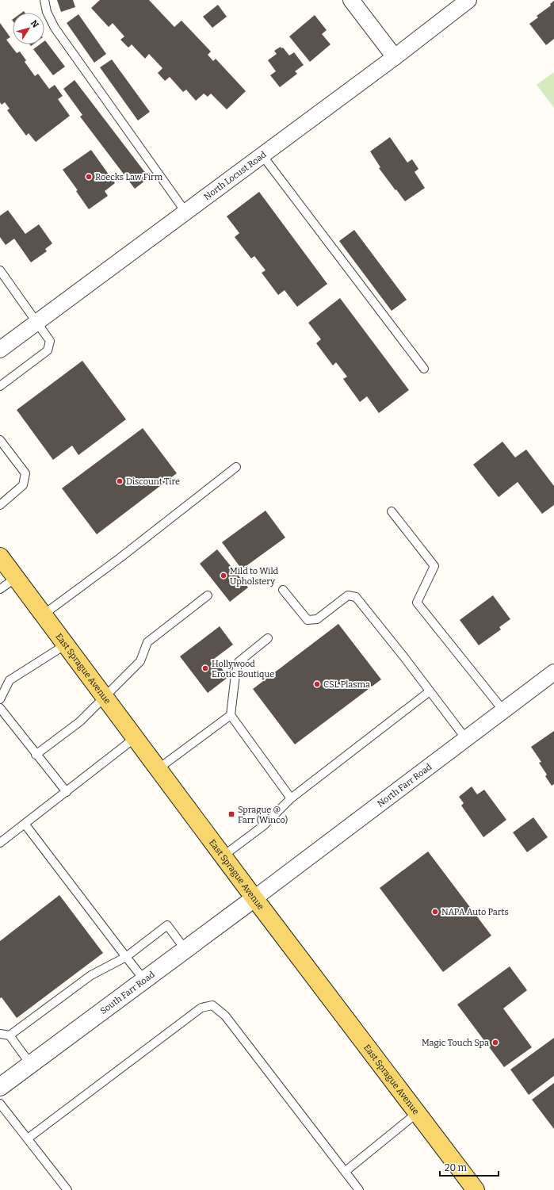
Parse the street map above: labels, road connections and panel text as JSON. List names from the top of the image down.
{
  "streets": {
    "main road": ["East Sprague Avenue"],
    "street": ["North Locust Road", "North Farr Road", "South Farr Road"]
  },
  "crossings": [
    ["East Sprague Avenue", "North Farr Road"],
    ["East Sprague Avenue", "South Farr Road"],
    ["North Farr Road", "South Farr Road"]
  ],
  "places": {
    "other": [
      "Roecks Law Firm",
      "Discount Tire",
      "Mild to Wild Upholstery",
      "Hollywood Erotic Boutique",
      "CSL Plasma",
      "NAPA Auto Parts",
      "Magic Touch Spa"
    ],
    "transit": ["Sprague @ Farr (Winco)"]
  },
  "scale_bar": "20 m",
  "north": "top right"
}
